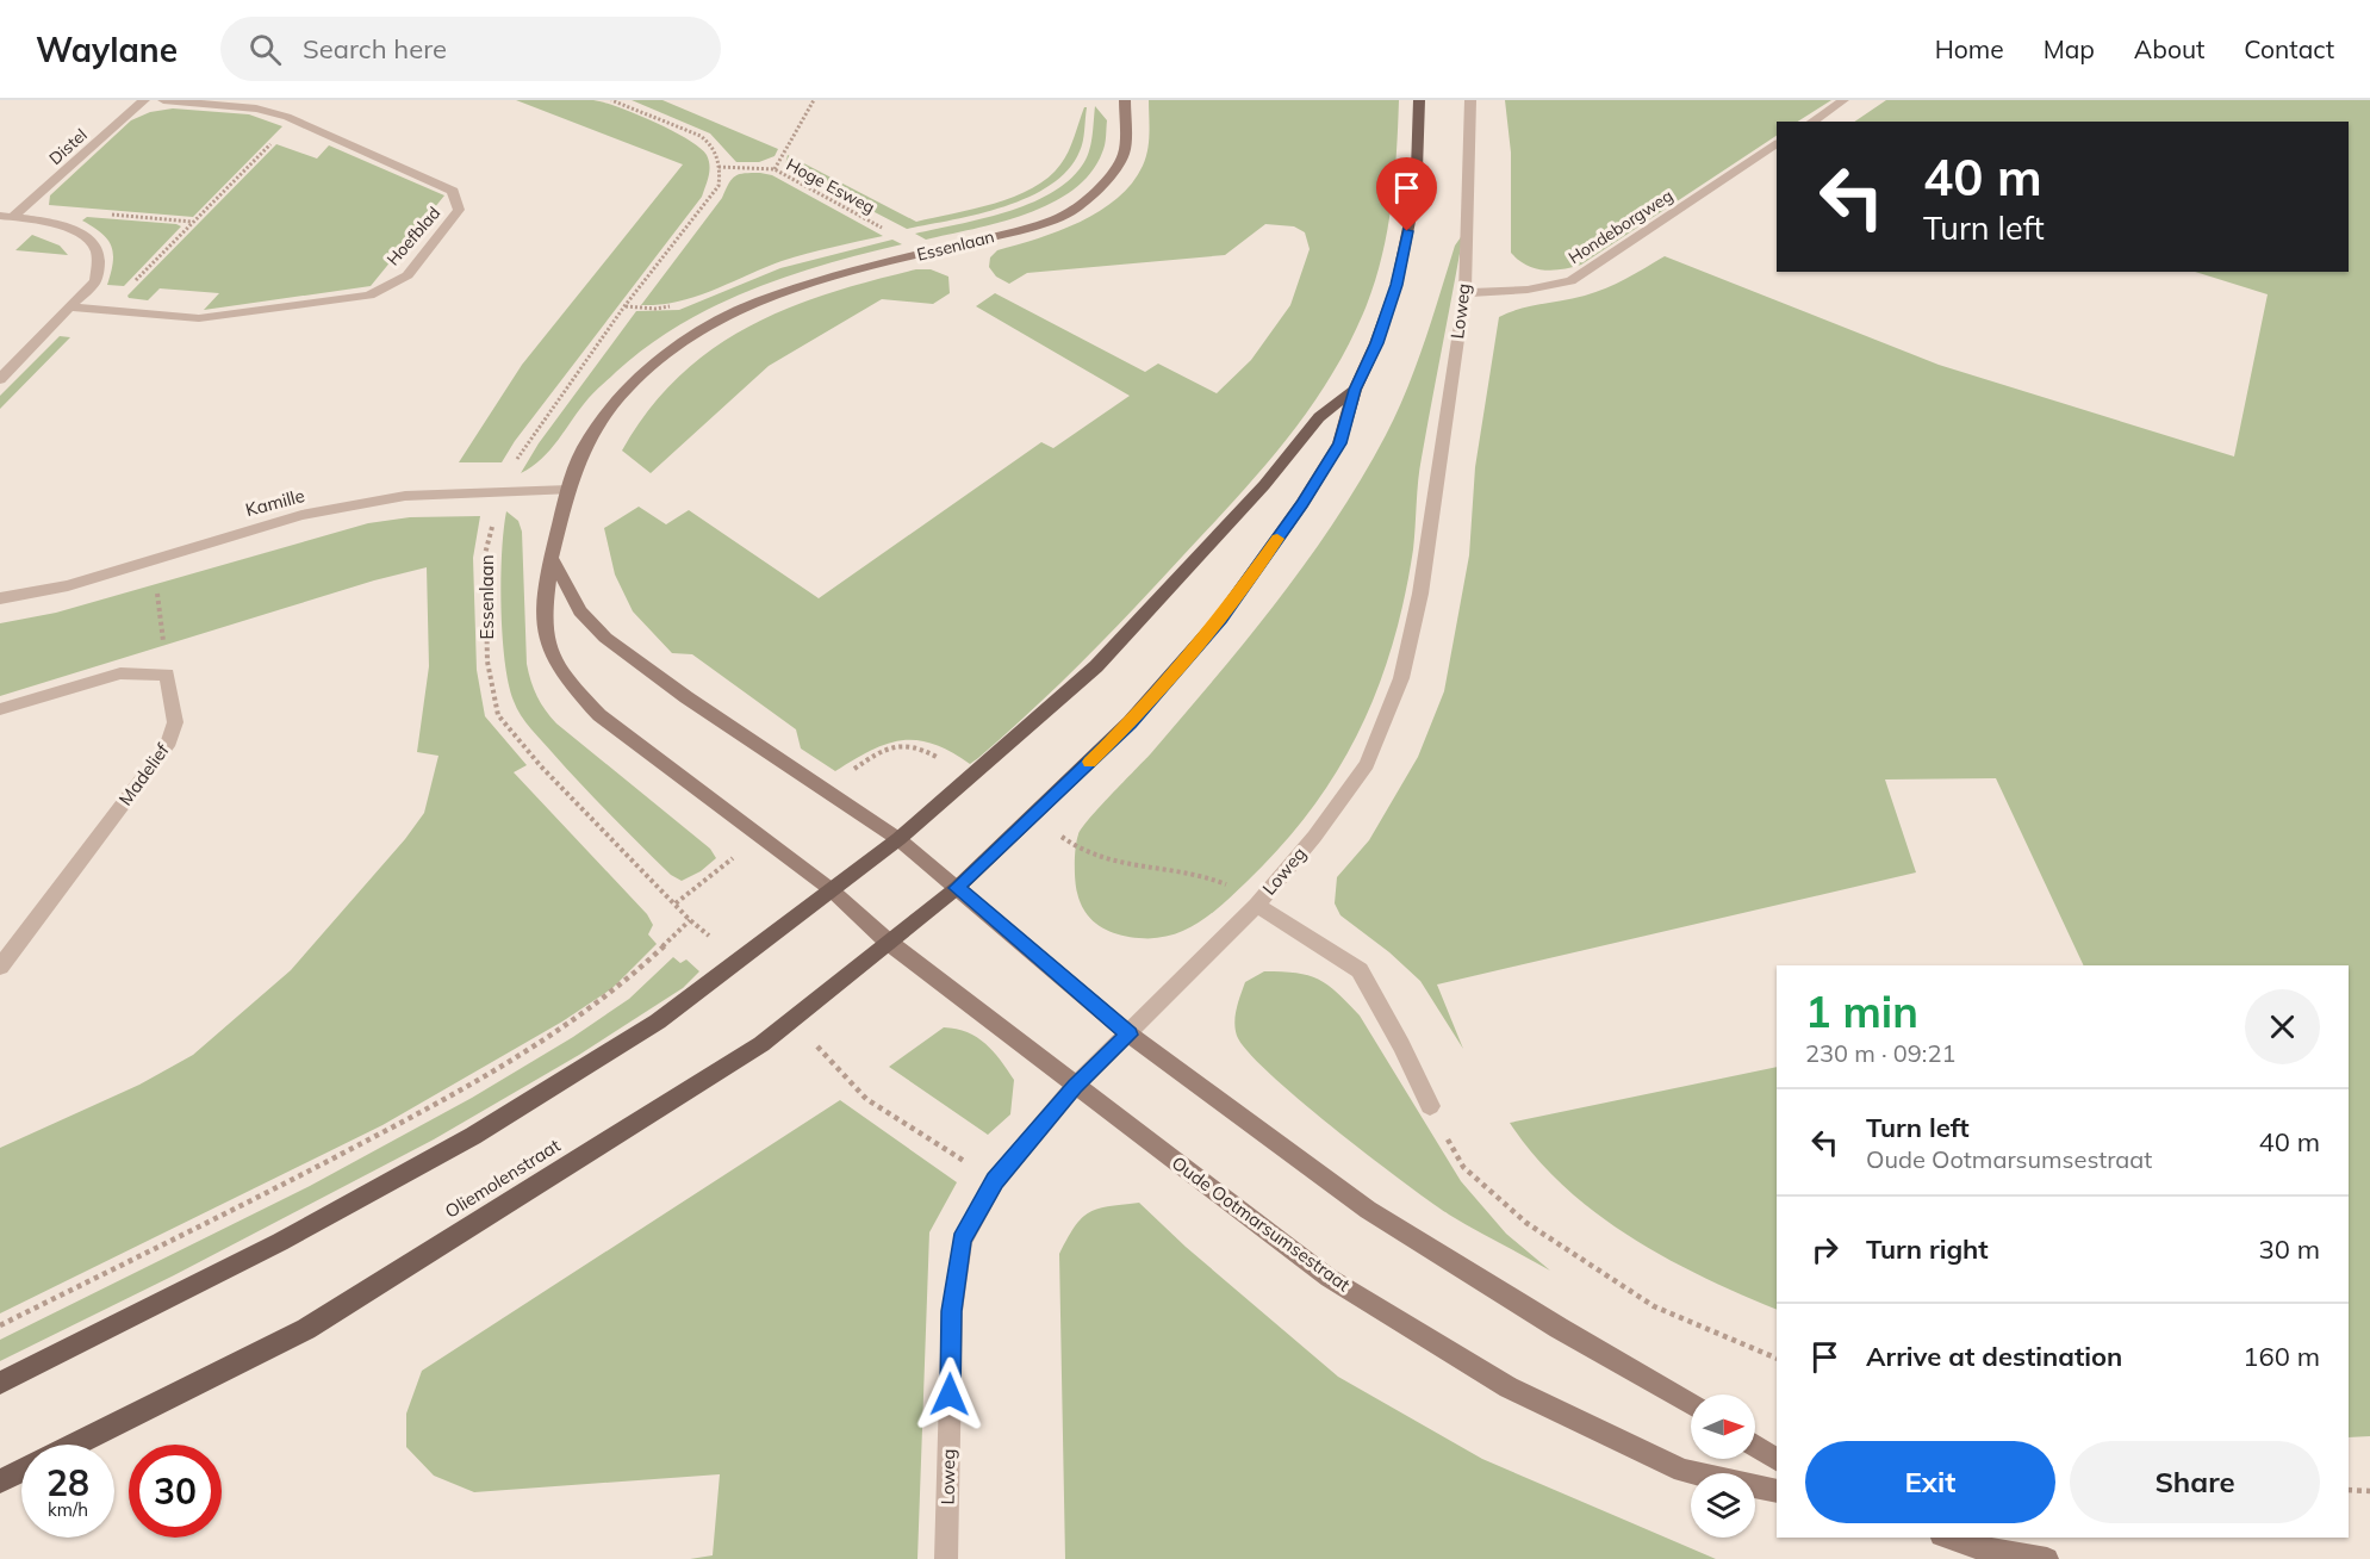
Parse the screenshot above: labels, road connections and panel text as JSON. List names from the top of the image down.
{
  "streets": {
    "main road": ["Oliemolenstraat"],
    "street": [
      "Distel",
      "Hondeborgweg",
      "Hoefblad",
      "Essenlaan",
      "Loweg",
      "Kamille",
      "Madelief",
      "Oude Ootmarsumsestraat"
    ],
    "path": ["Hoge Esweg"]
  },
  "crossings": [
    ["Hoge Esweg", "Essenlaan"],
    ["Hondeborgweg", "Loweg"],
    ["Essenlaan", "Kamille"],
    ["Essenlaan", "Oude Ootmarsumsestraat"],
    ["Loweg", "Oude Ootmarsumsestraat"],
    ["Oliemolenstraat", "Oude Ootmarsumsestraat"]
  ],
  "north": "right",
  "page": {
    "header": "Waylane",
    "search": "Search here",
    "nav": [
      "Home",
      "Map",
      "About",
      "Contact"
    ],
    "turn": ["40 m", "Turn left"],
    "heading": ["1 min", "230 m · 09:21"],
    "list": [
      {
        "name": "Turn left",
        "note": "Oude Ootmarsumsestraat",
        "value": "40 m"
      },
      {
        "name": "Turn right",
        "value": "30 m"
      },
      {
        "name": "Arrive at destination",
        "value": "160 m"
      }
    ],
    "buttons": ["Exit", "Share"],
    "speed": "28 km/h",
    "limit": "30"
  }
}
